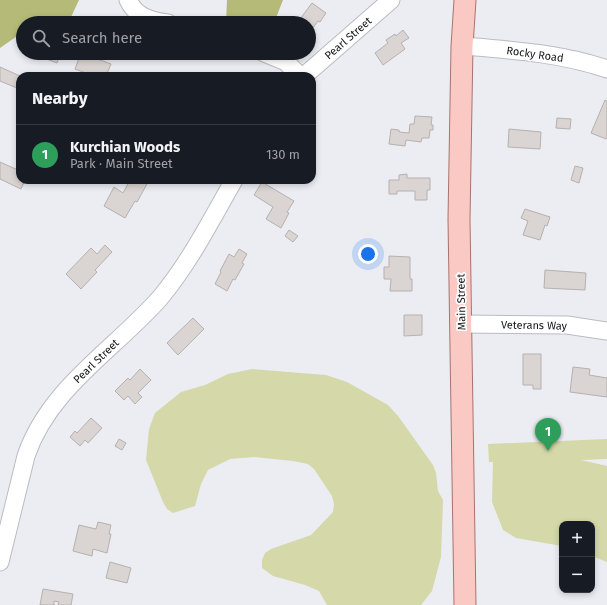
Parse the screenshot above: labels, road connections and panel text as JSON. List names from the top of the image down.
{
  "streets": {
    "main road": ["Main Street"],
    "street": ["Pearl Street", "Rocky Road", "Veterans Way"]
  },
  "crossings": [
    ["Rocky Road", "Main Street"],
    ["Main Street", "Veterans Way"]
  ],
  "page": {
    "search": "Search here",
    "heading": "Nearby",
    "list": [
      {
        "mark": "1",
        "name": "Kurchian Woods",
        "note": "Park · Main Street",
        "value": "130 m"
      }
    ],
    "pins": "1",
    "map_buttons": ["+", "−"]
  }
}
